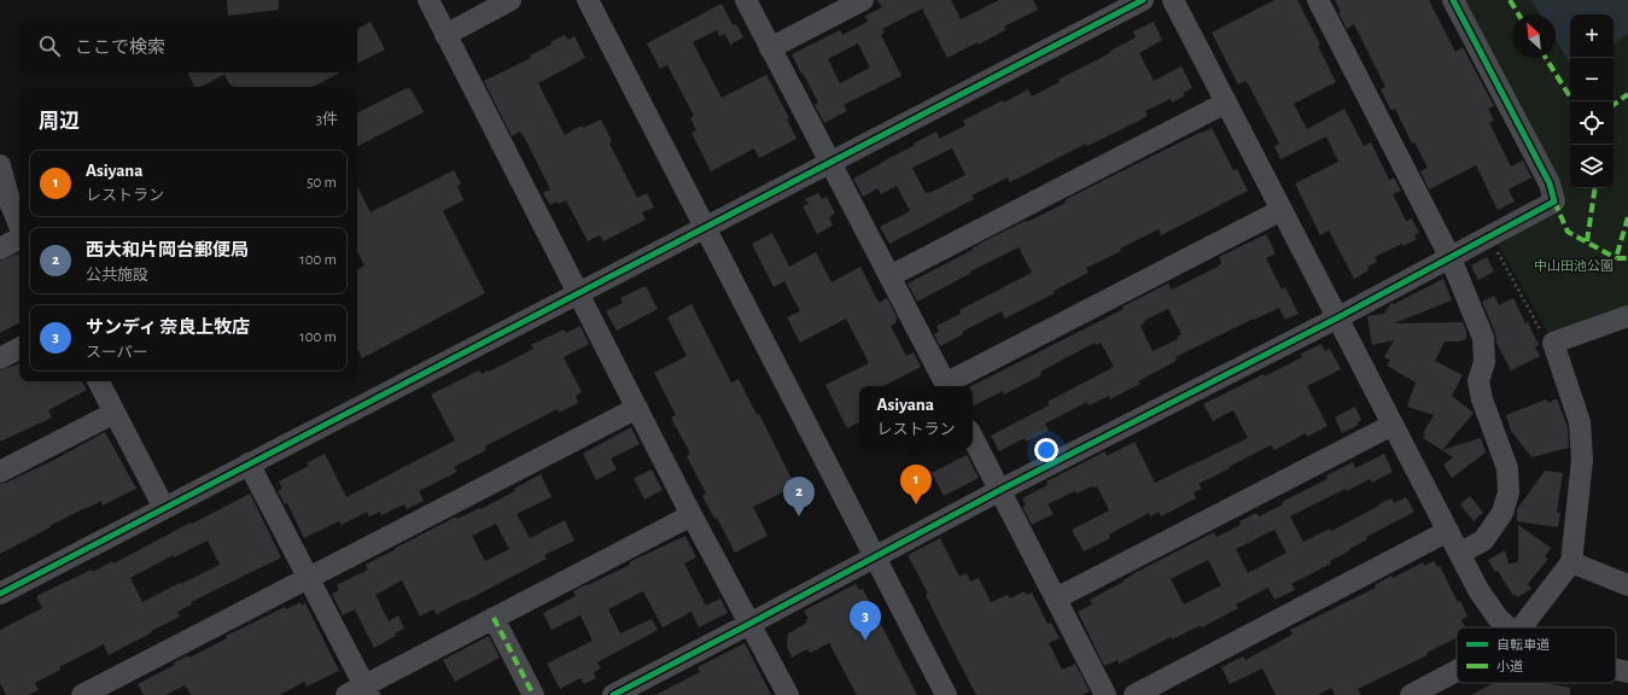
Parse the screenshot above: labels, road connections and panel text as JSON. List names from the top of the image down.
{
  "parks": ["中山田池公園"],
  "legend": ["自転車道", "小道"],
  "north": "top left",
  "page": {
    "map_buttons": ["+", "−"],
    "search": "ここで検索",
    "heading": ["周辺", "3件"],
    "list": [
      {
        "mark": "1",
        "name": "Asiyana",
        "note": "レストラン",
        "value": "50 m"
      },
      {
        "mark": "2",
        "name": "西大和片岡台郵便局",
        "note": "公共施設",
        "value": "100 m"
      },
      {
        "mark": "3",
        "name": "サンディ 奈良上牧店",
        "note": "スーパー",
        "value": "100 m"
      }
    ],
    "popup": ["Asiyana", "レストラン"],
    "pins": ["1", "2", "3"]
  }
}
